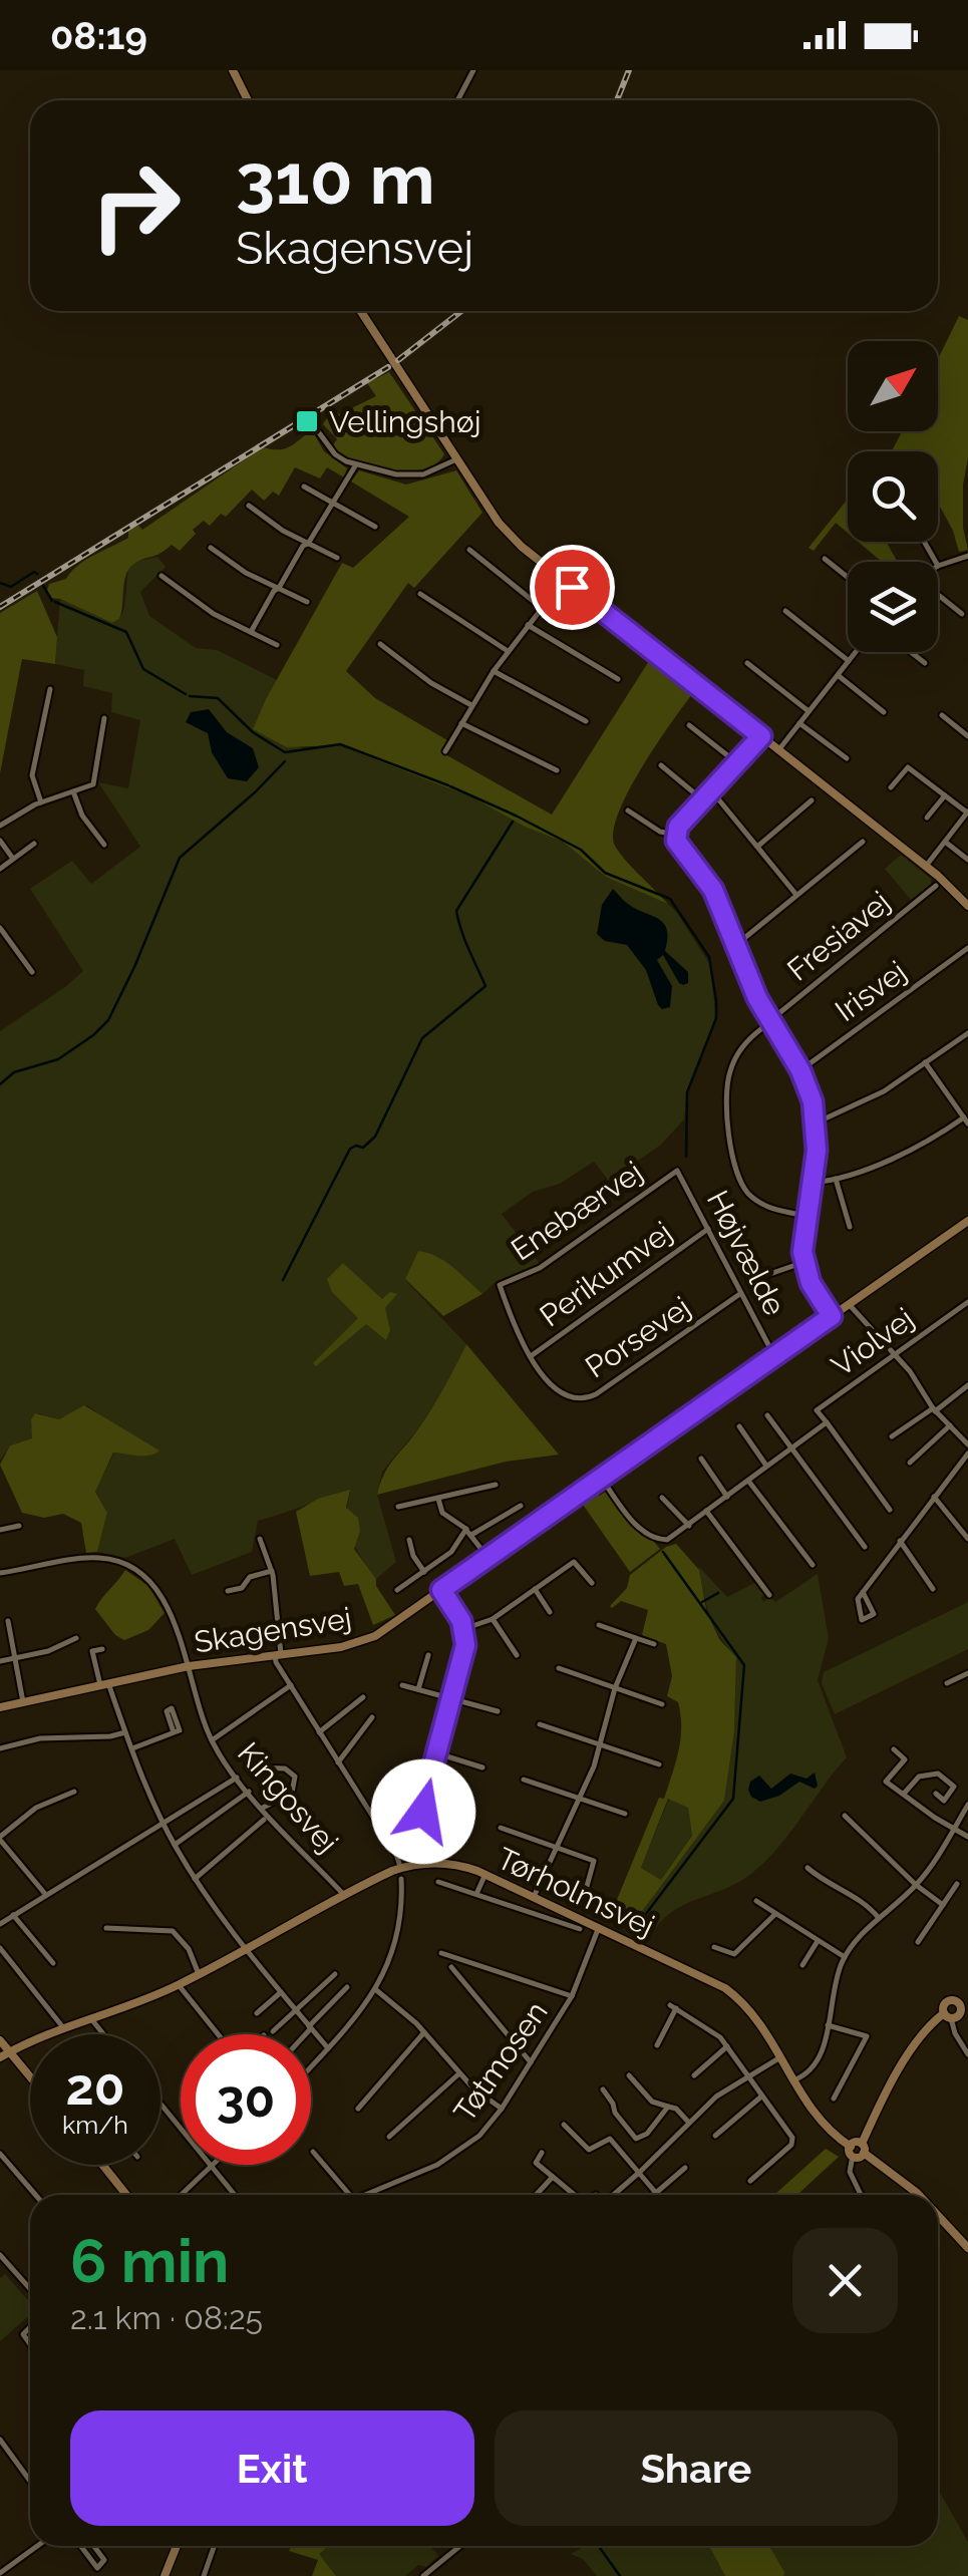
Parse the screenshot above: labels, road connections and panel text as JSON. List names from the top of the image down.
{
  "streets": {
    "street": [
      "Fresiavej",
      "Irisvej",
      "Enebærvej",
      "Højvælde",
      "Perikumvej",
      "Porsevej",
      "Violvej",
      "Skagensvej",
      "Kingosvej",
      "Tørholmsvej",
      "Tøtmosen"
    ]
  },
  "crossings": [
    ["Enebærvej", "Højvælde"],
    ["Enebærvej", "Porsevej"],
    ["Højvælde", "Perikumvej"],
    ["Højvælde", "Porsevej"],
    ["Højvælde", "Skagensvej"],
    ["Perikumvej", "Porsevej"],
    ["Skagensvej", "Kingosvej"],
    ["Kingosvej", "Tørholmsvej"],
    ["Tørholmsvej", "Tøtmosen"]
  ],
  "places": {
    "transit": ["Vellingshøj"]
  },
  "north": "top right",
  "page": {
    "status": "08:19",
    "turn": ["310 m", "Skagensvej"],
    "speed": "20 km/h",
    "limit": "30",
    "heading": ["6 min", "2.1 km · 08:25"],
    "buttons": ["Exit", "Share"]
  }
}
